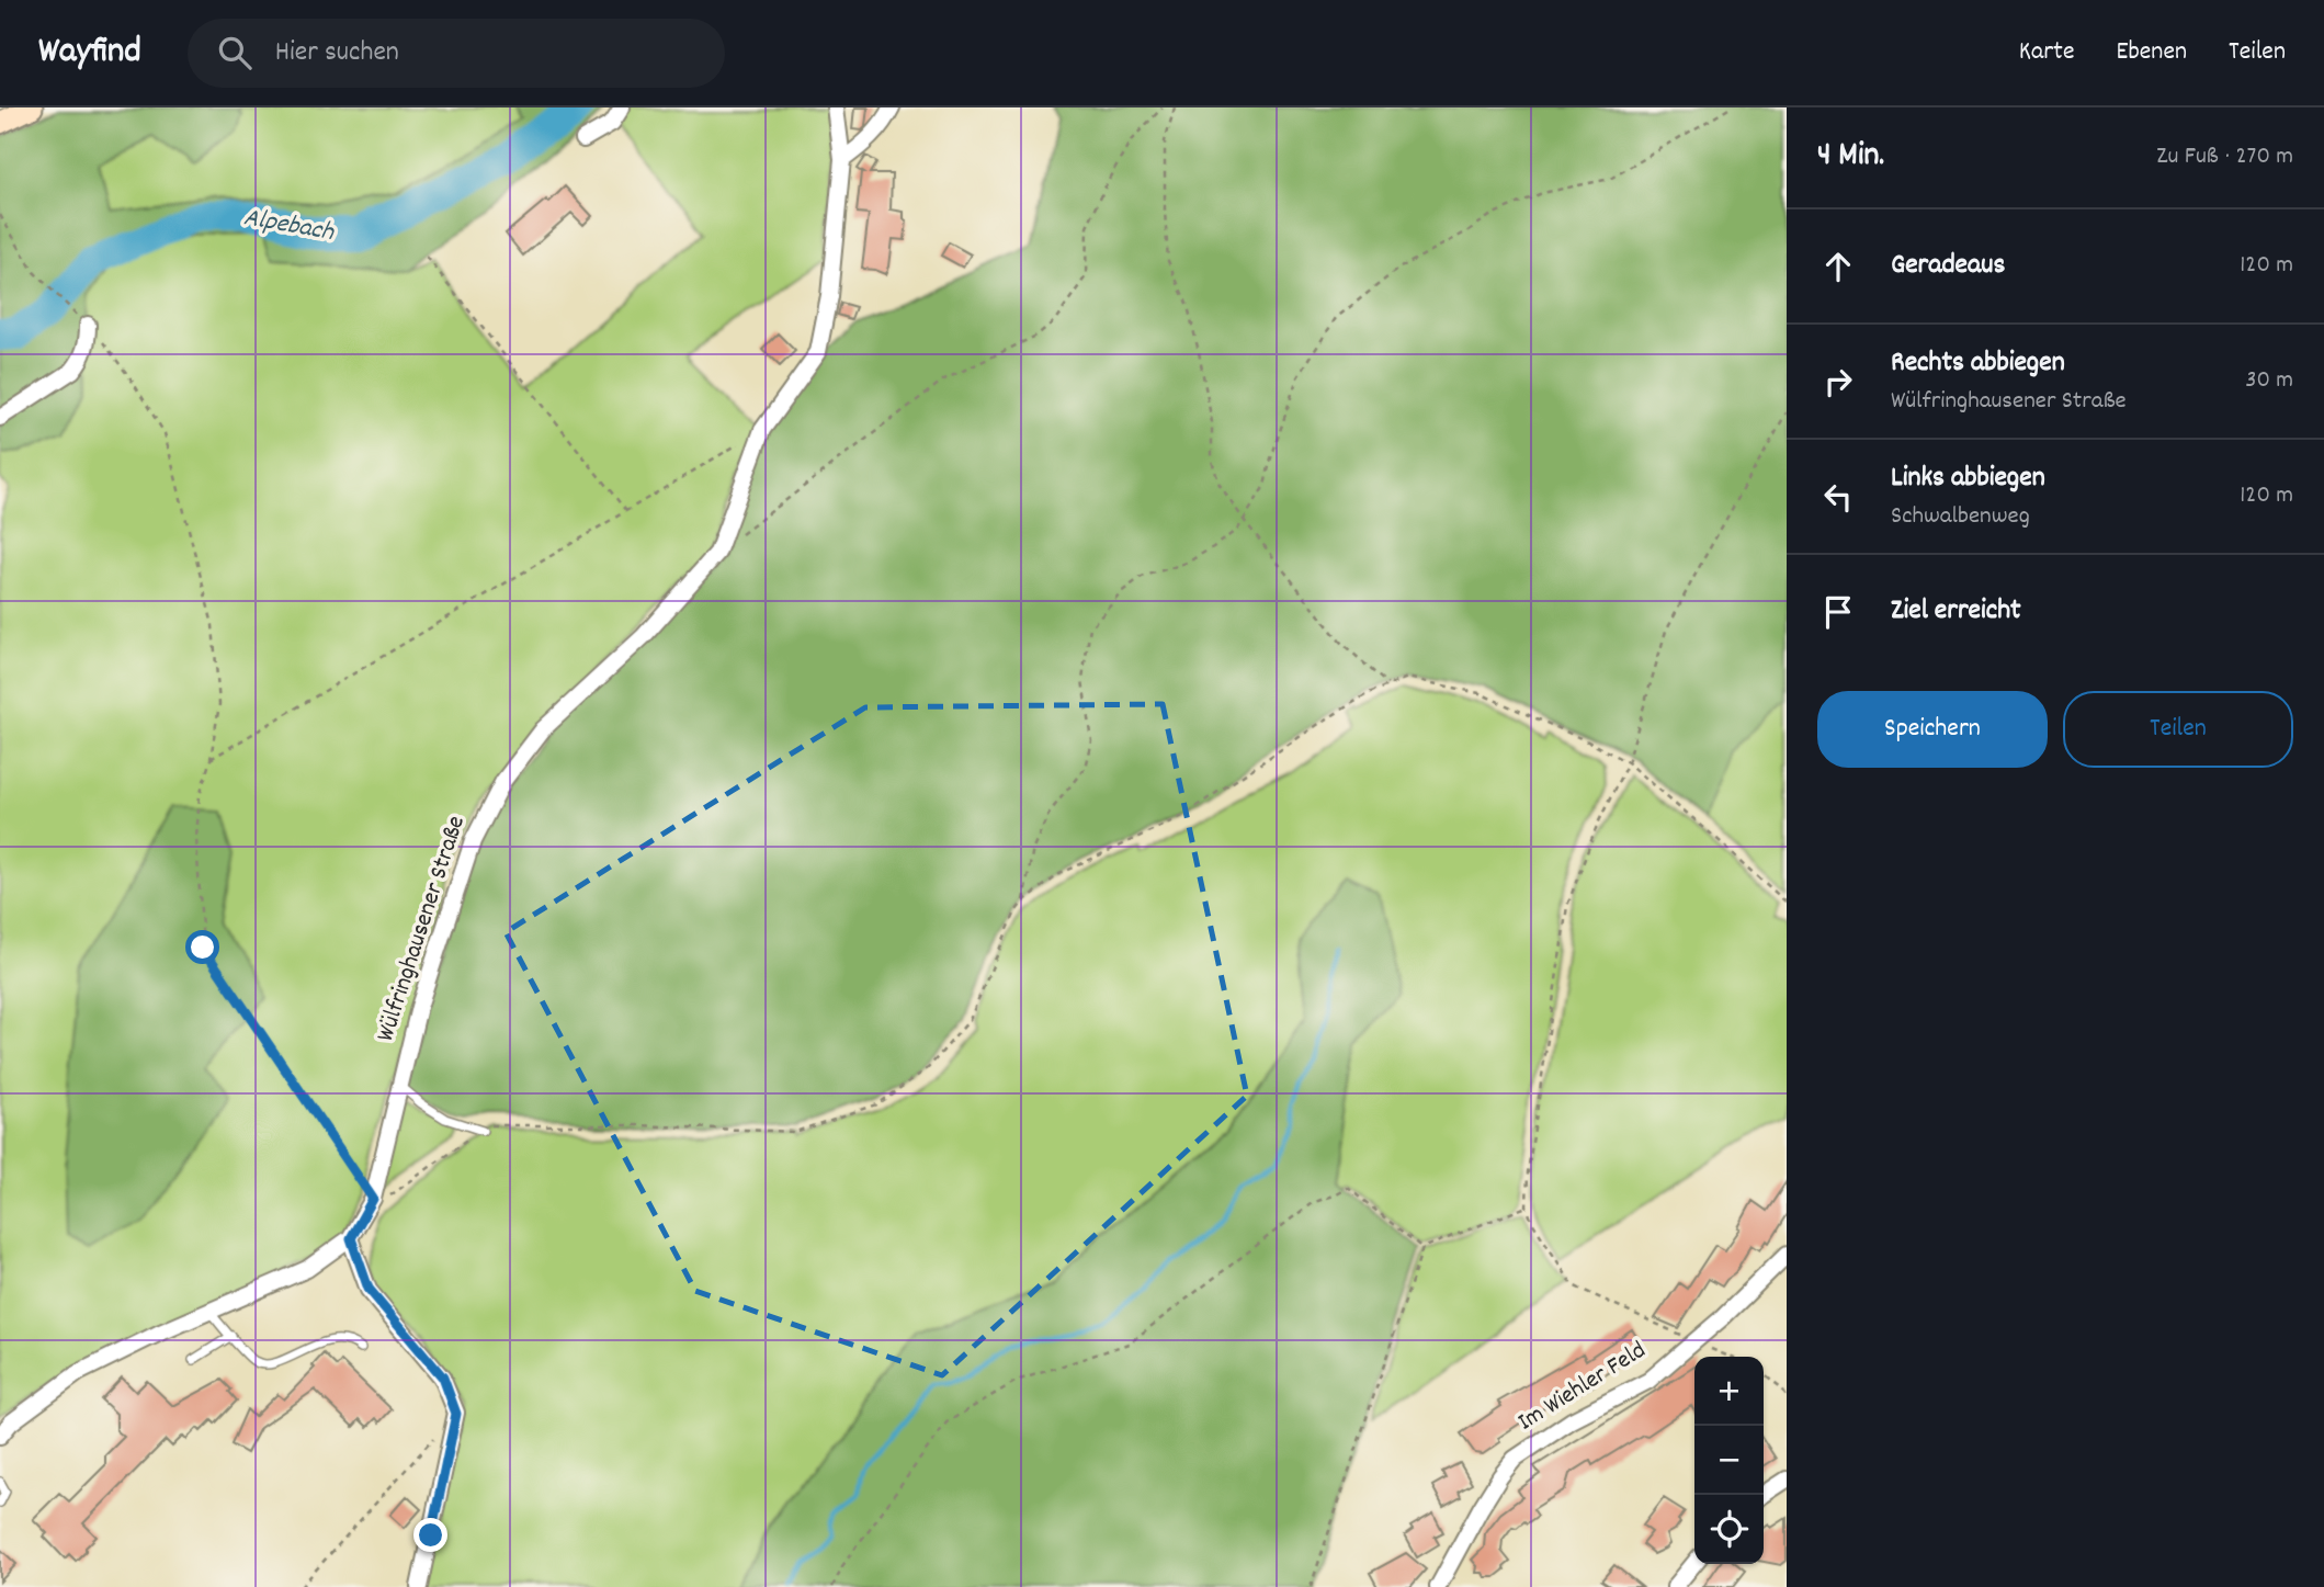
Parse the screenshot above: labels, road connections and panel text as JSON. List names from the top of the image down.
{
  "streets": {
    "street": ["Wülfringhausener Straße", "Im Wiehler Feld"]
  },
  "water": ["Alpebach"],
  "page": {
    "header": "Wayfind",
    "search": "Hier suchen",
    "nav": ["Karte", "Ebenen", "Teilen"],
    "heading": ["4 Min.", "Zu Fuß · 270 m"],
    "list": [
      ["Geradeaus", "120 m"],
      ["Rechts abbiegen", "Wülfringhausener Straße", "30 m"],
      ["Links abbiegen", "Schwalbenweg", "120 m"],
      "Ziel erreicht"
    ],
    "buttons": ["Speichern", "Teilen"],
    "map_buttons": ["+", "−"]
  }
}
